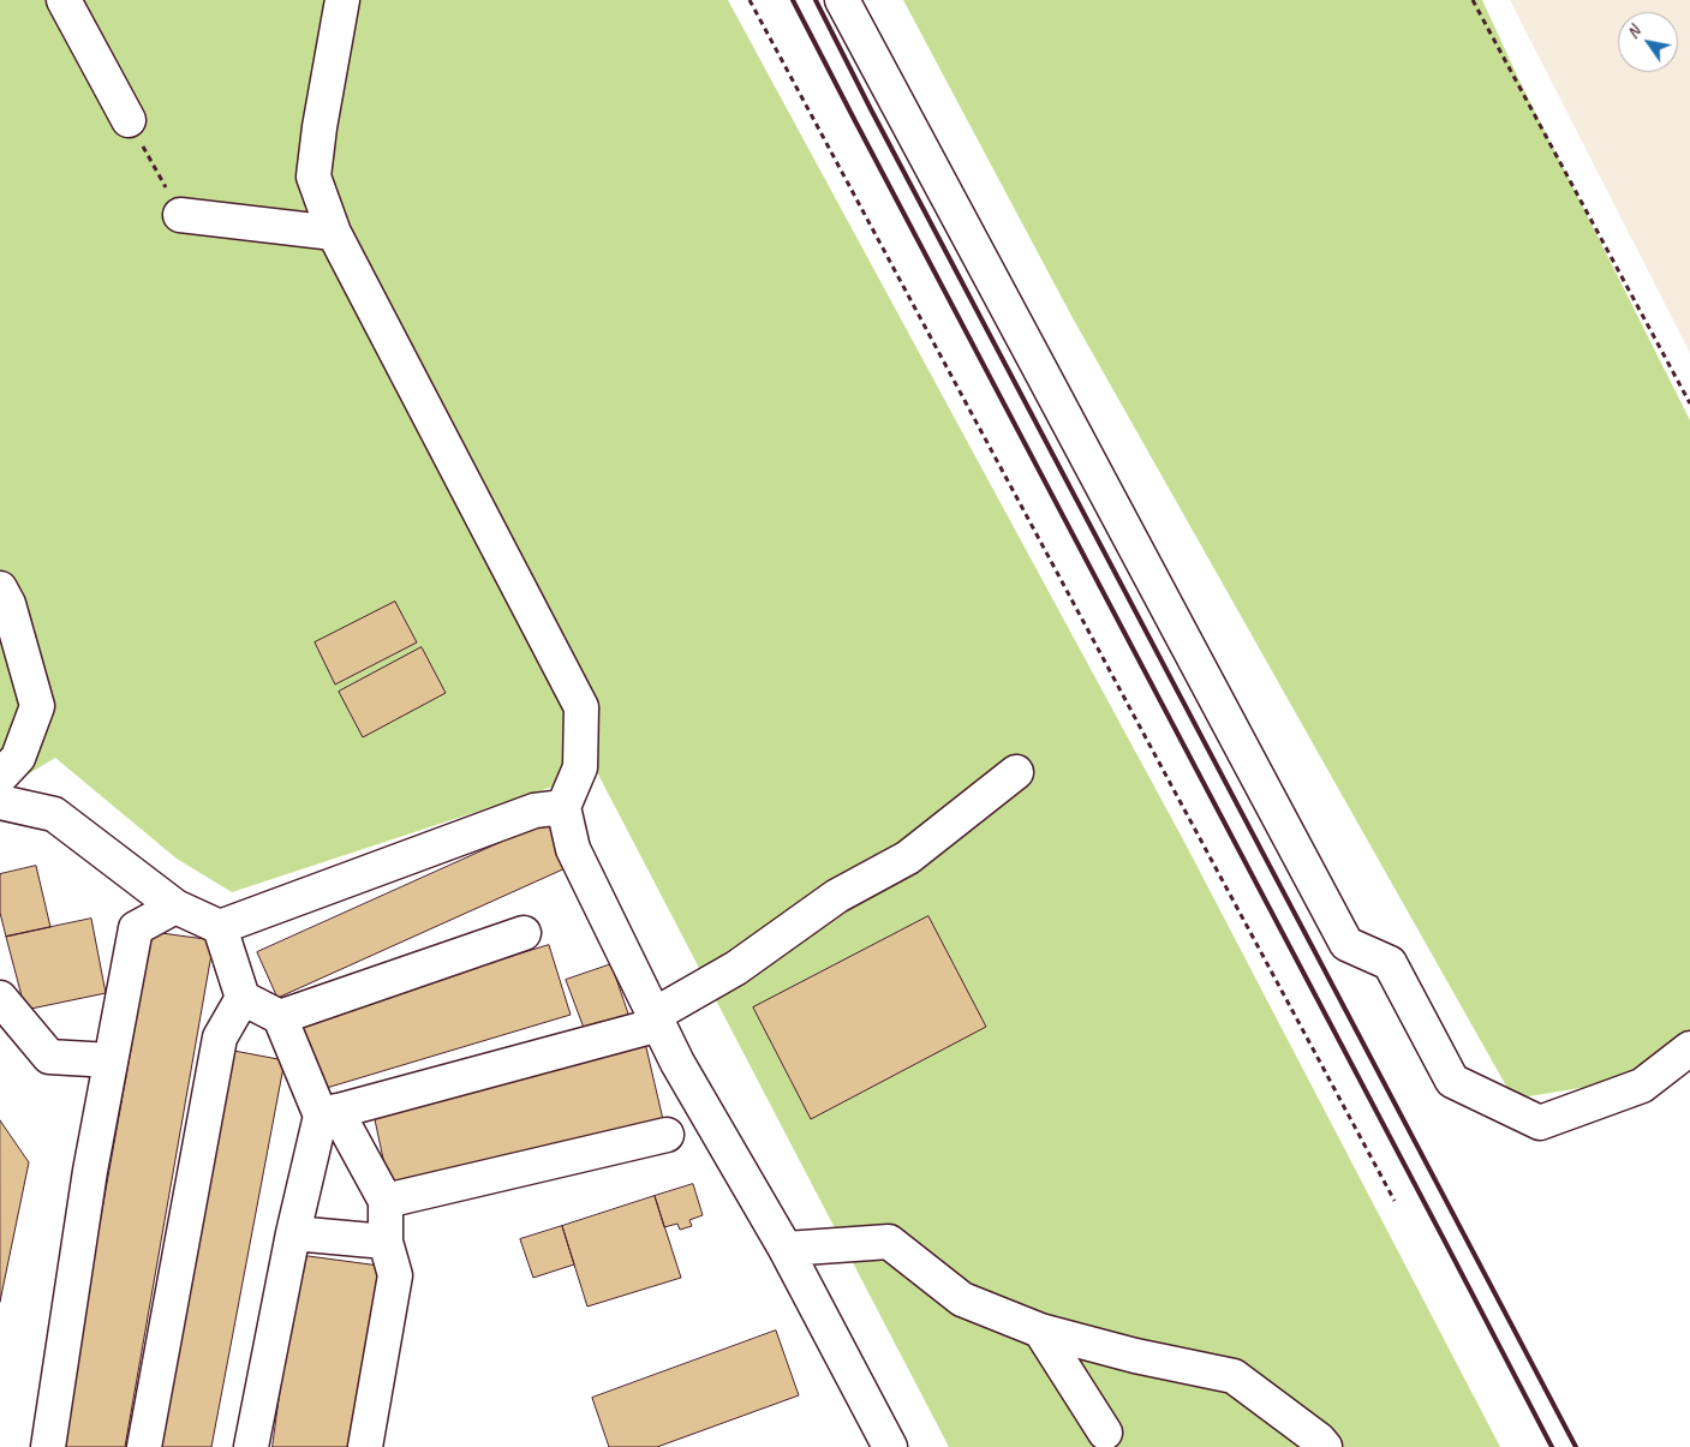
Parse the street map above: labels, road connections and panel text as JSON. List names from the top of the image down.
{
  "north": "top left"
}
